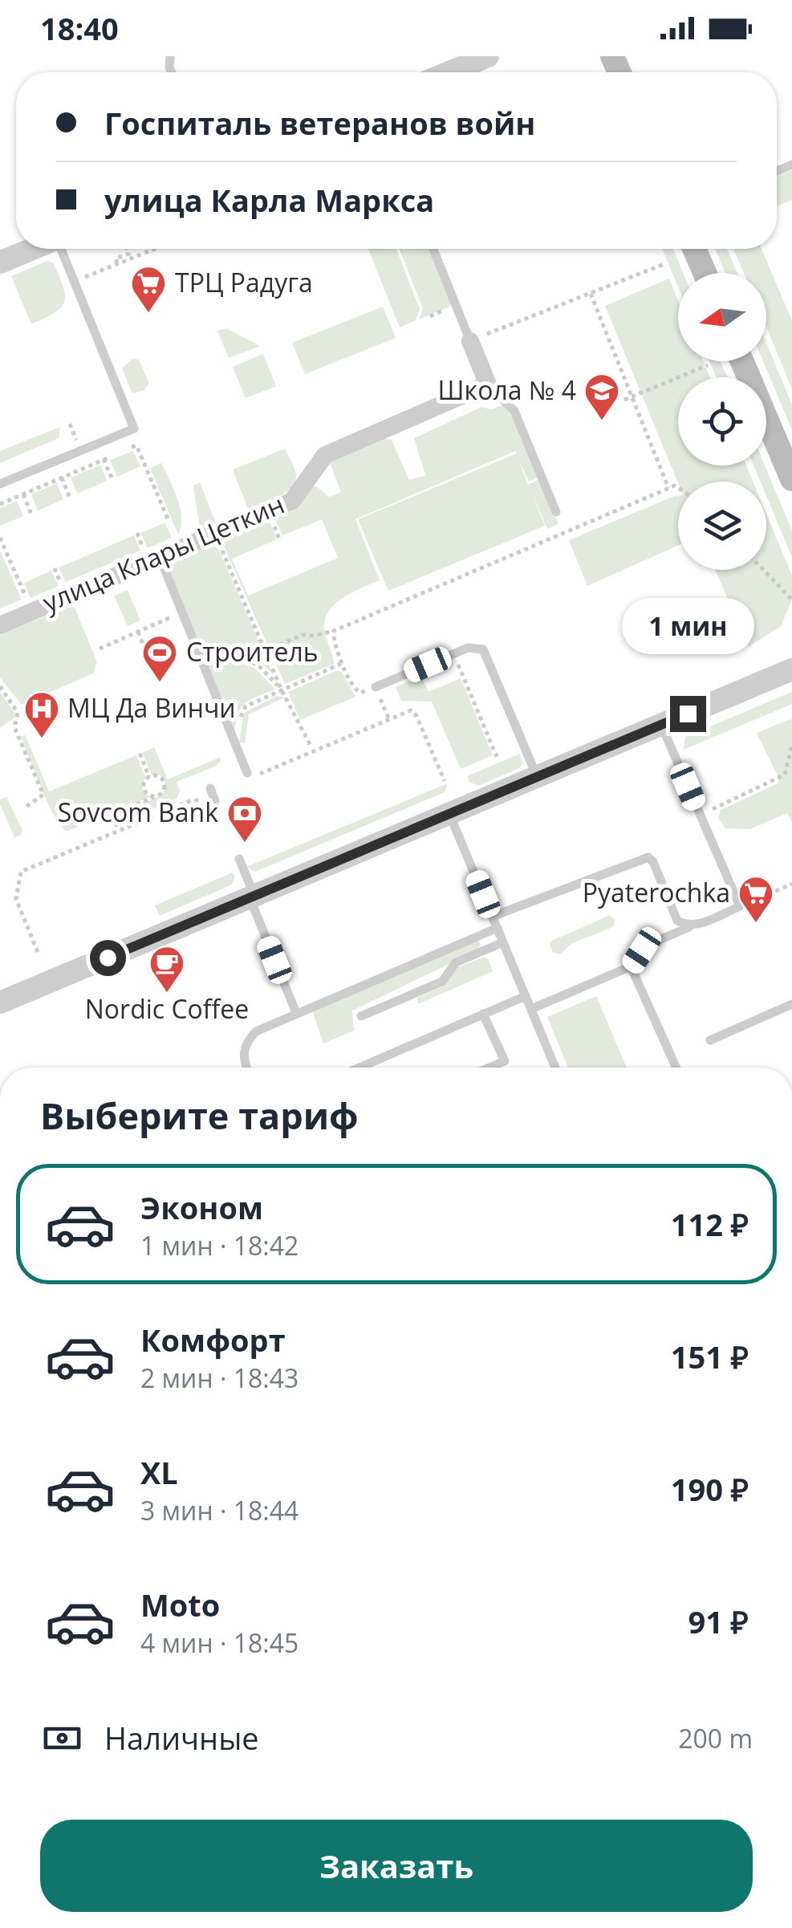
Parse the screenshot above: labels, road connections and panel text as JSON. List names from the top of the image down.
{
  "streets": {
    "street": ["улица Клары Цеткин"]
  },
  "places": {
    "supermarket": ["ТРЦ Радуга", "Pyaterochka"],
    "school or university": ["Школа № 4"],
    "sports": ["Строитель"],
    "hospital": ["МЦ Да Винчи"],
    "bank": ["Sovcom Bank"],
    "cafe": ["Nordic Coffee"]
  },
  "north": "left",
  "page": {
    "status": "18:40",
    "banner": ["Госпиталь ветеранов войн", "улица Карла Маркса"],
    "bubble": "1 мин",
    "heading": "Выберите тариф",
    "list": [
      {
        "name": "Эконом",
        "note": "1 мин · 18:42",
        "value": "112 ₽"
      },
      {
        "name": "Комфорт",
        "note": "2 мин · 18:43",
        "value": "151 ₽"
      },
      {
        "name": "XL",
        "note": "3 мин · 18:44",
        "value": "190 ₽"
      },
      {
        "name": "Moto",
        "note": "4 мин · 18:45",
        "value": "91 ₽"
      }
    ],
    "pay": ["Наличные", "200 m"],
    "buttons": "Заказать"
  }
}
